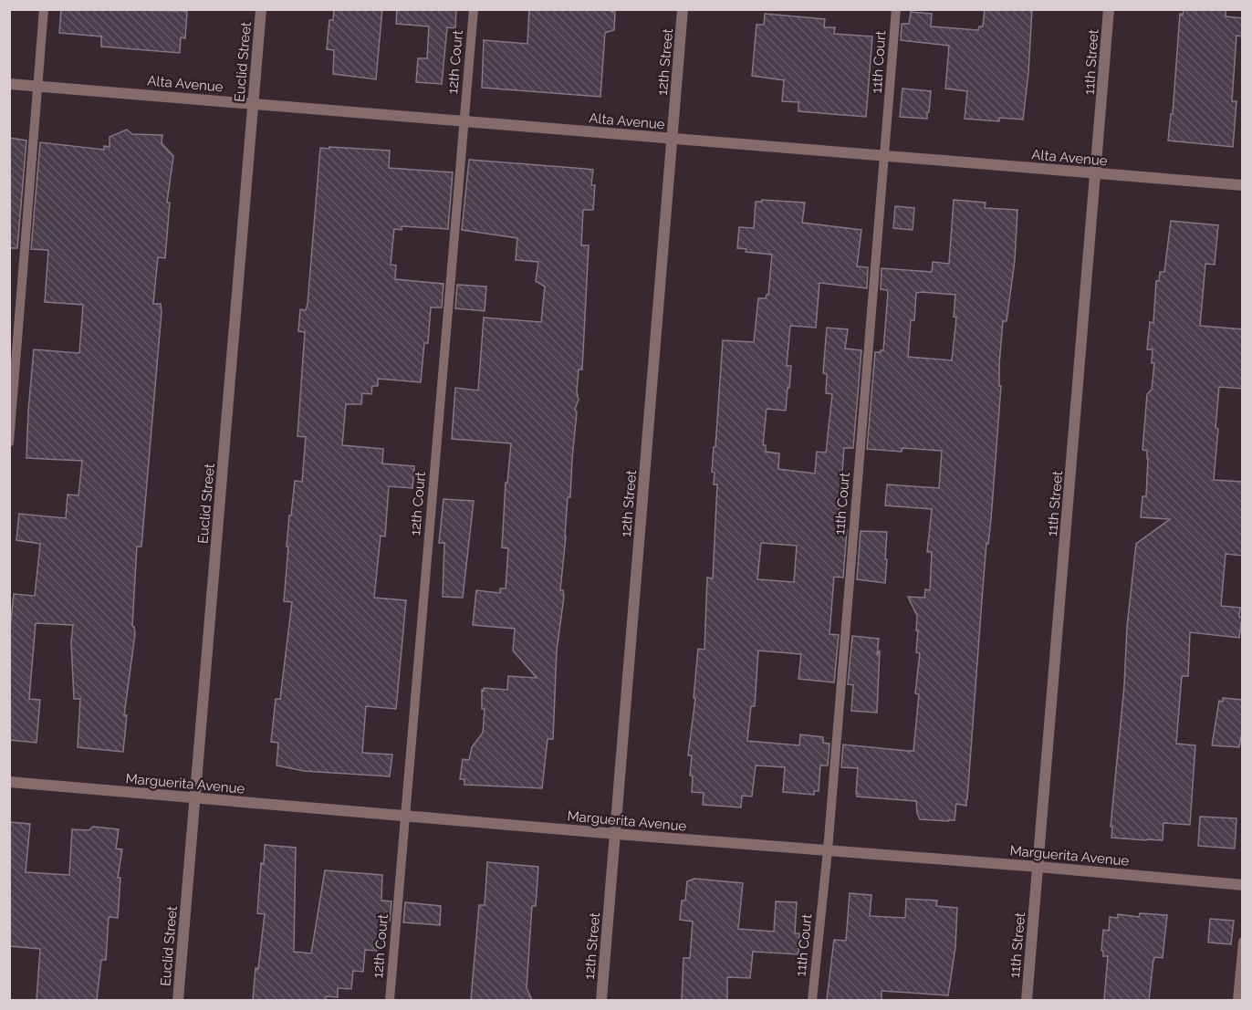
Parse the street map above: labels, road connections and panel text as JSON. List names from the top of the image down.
{
  "streets": {
    "street": [
      "Euclid Street",
      "12th Street",
      "11th Street",
      "Alta Avenue",
      "Marguerita Avenue"
    ],
    "lane": ["12th Court", "11th Court"]
  },
  "crossings": [
    ["Euclid Street", "Alta Avenue"],
    ["Euclid Street", "Marguerita Avenue"],
    ["12th Court", "Alta Avenue"],
    ["12th Court", "Marguerita Avenue"],
    ["12th Street", "Alta Avenue"],
    ["12th Street", "Marguerita Avenue"],
    ["11th Court", "Alta Avenue"],
    ["11th Court", "Marguerita Avenue"],
    ["11th Street", "Alta Avenue"],
    ["11th Street", "Marguerita Avenue"]
  ]
}
